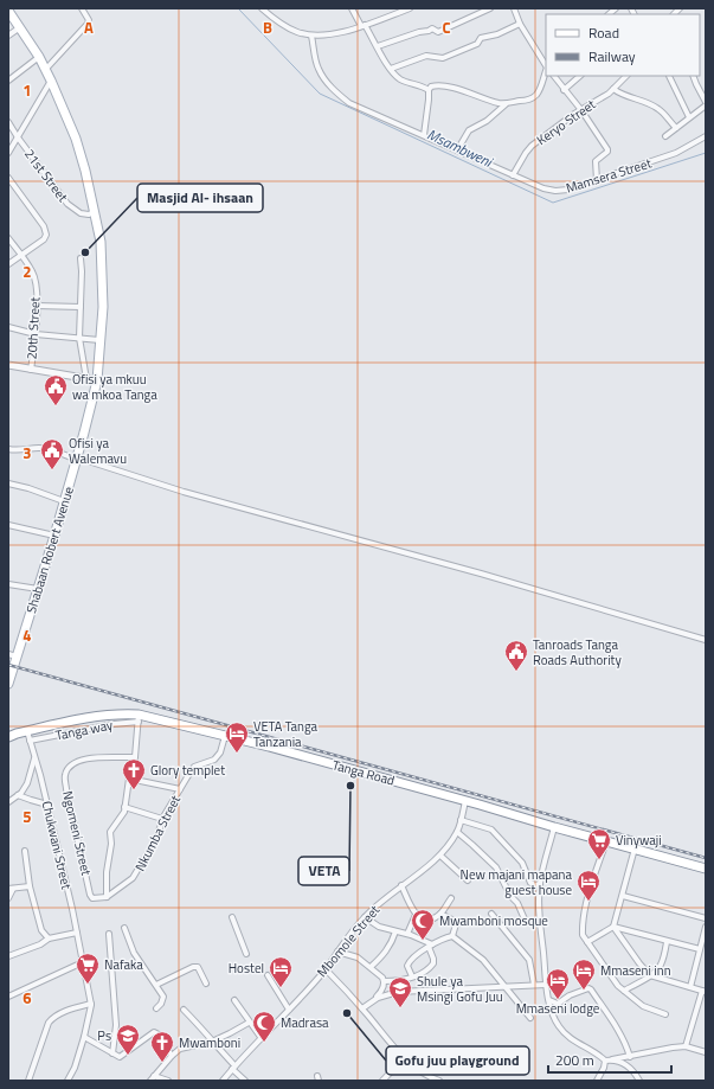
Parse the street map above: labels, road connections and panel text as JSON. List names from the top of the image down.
{
  "streets": {
    "main road": ["Shabaan Robert Avenue", "Tanga Road"],
    "street": [
      "Keryo Street",
      "21st Street",
      "Mamsera Street",
      "20th Street",
      "Tanga way",
      "Ngomeni Street",
      "Nkumba Street",
      "Chukwani Street",
      "Mbomole Street"
    ]
  },
  "crossings": [
    ["Keryo Street", "Mamsera Street"],
    ["21st Street", "Shabaan Robert Avenue"],
    ["Tanga way", "Tanga Road"],
    ["Tanga way", "Chukwani Street"],
    ["Tanga Road", "Nkumba Street"],
    ["Tanga Road", "Chukwani Street"],
    ["Tanga Road", "Mbomole Street"],
    ["Ngomeni Street", "Nkumba Street"]
  ],
  "water": ["Msambweni"],
  "places": {
    "other": ["Masjid Al- ihsaan", "VETA", "Gofu juu playground"],
    "public building": ["Ofisi ya mkuu wa mkoa Tanga", "Ofisi ya Walemavu", "Tanroads Tanga Roads Authority"],
    "hotel": [
      "VETA Tanga Tanzania",
      "New majani mapana guest house",
      "Hostel",
      "Mmaseni inn",
      "Mmaseni lodge"
    ],
    "church": ["Glory templet", "Mwamboni"],
    "supermarket": ["Vinywaji", "Nafaka"],
    "mosque": ["Mwamboni mosque", "Madrasa"],
    "school or university": ["Shule ya Msingi Gofu Juu", "Ps"]
  },
  "legend": ["Road", "Railway"],
  "scale_bar": "200 m",
  "grid": {
    "columns": ["A", "B", "C"],
    "rows": [
      "1",
      "2",
      "3",
      "4",
      "5",
      "6"
    ]
  }
}
